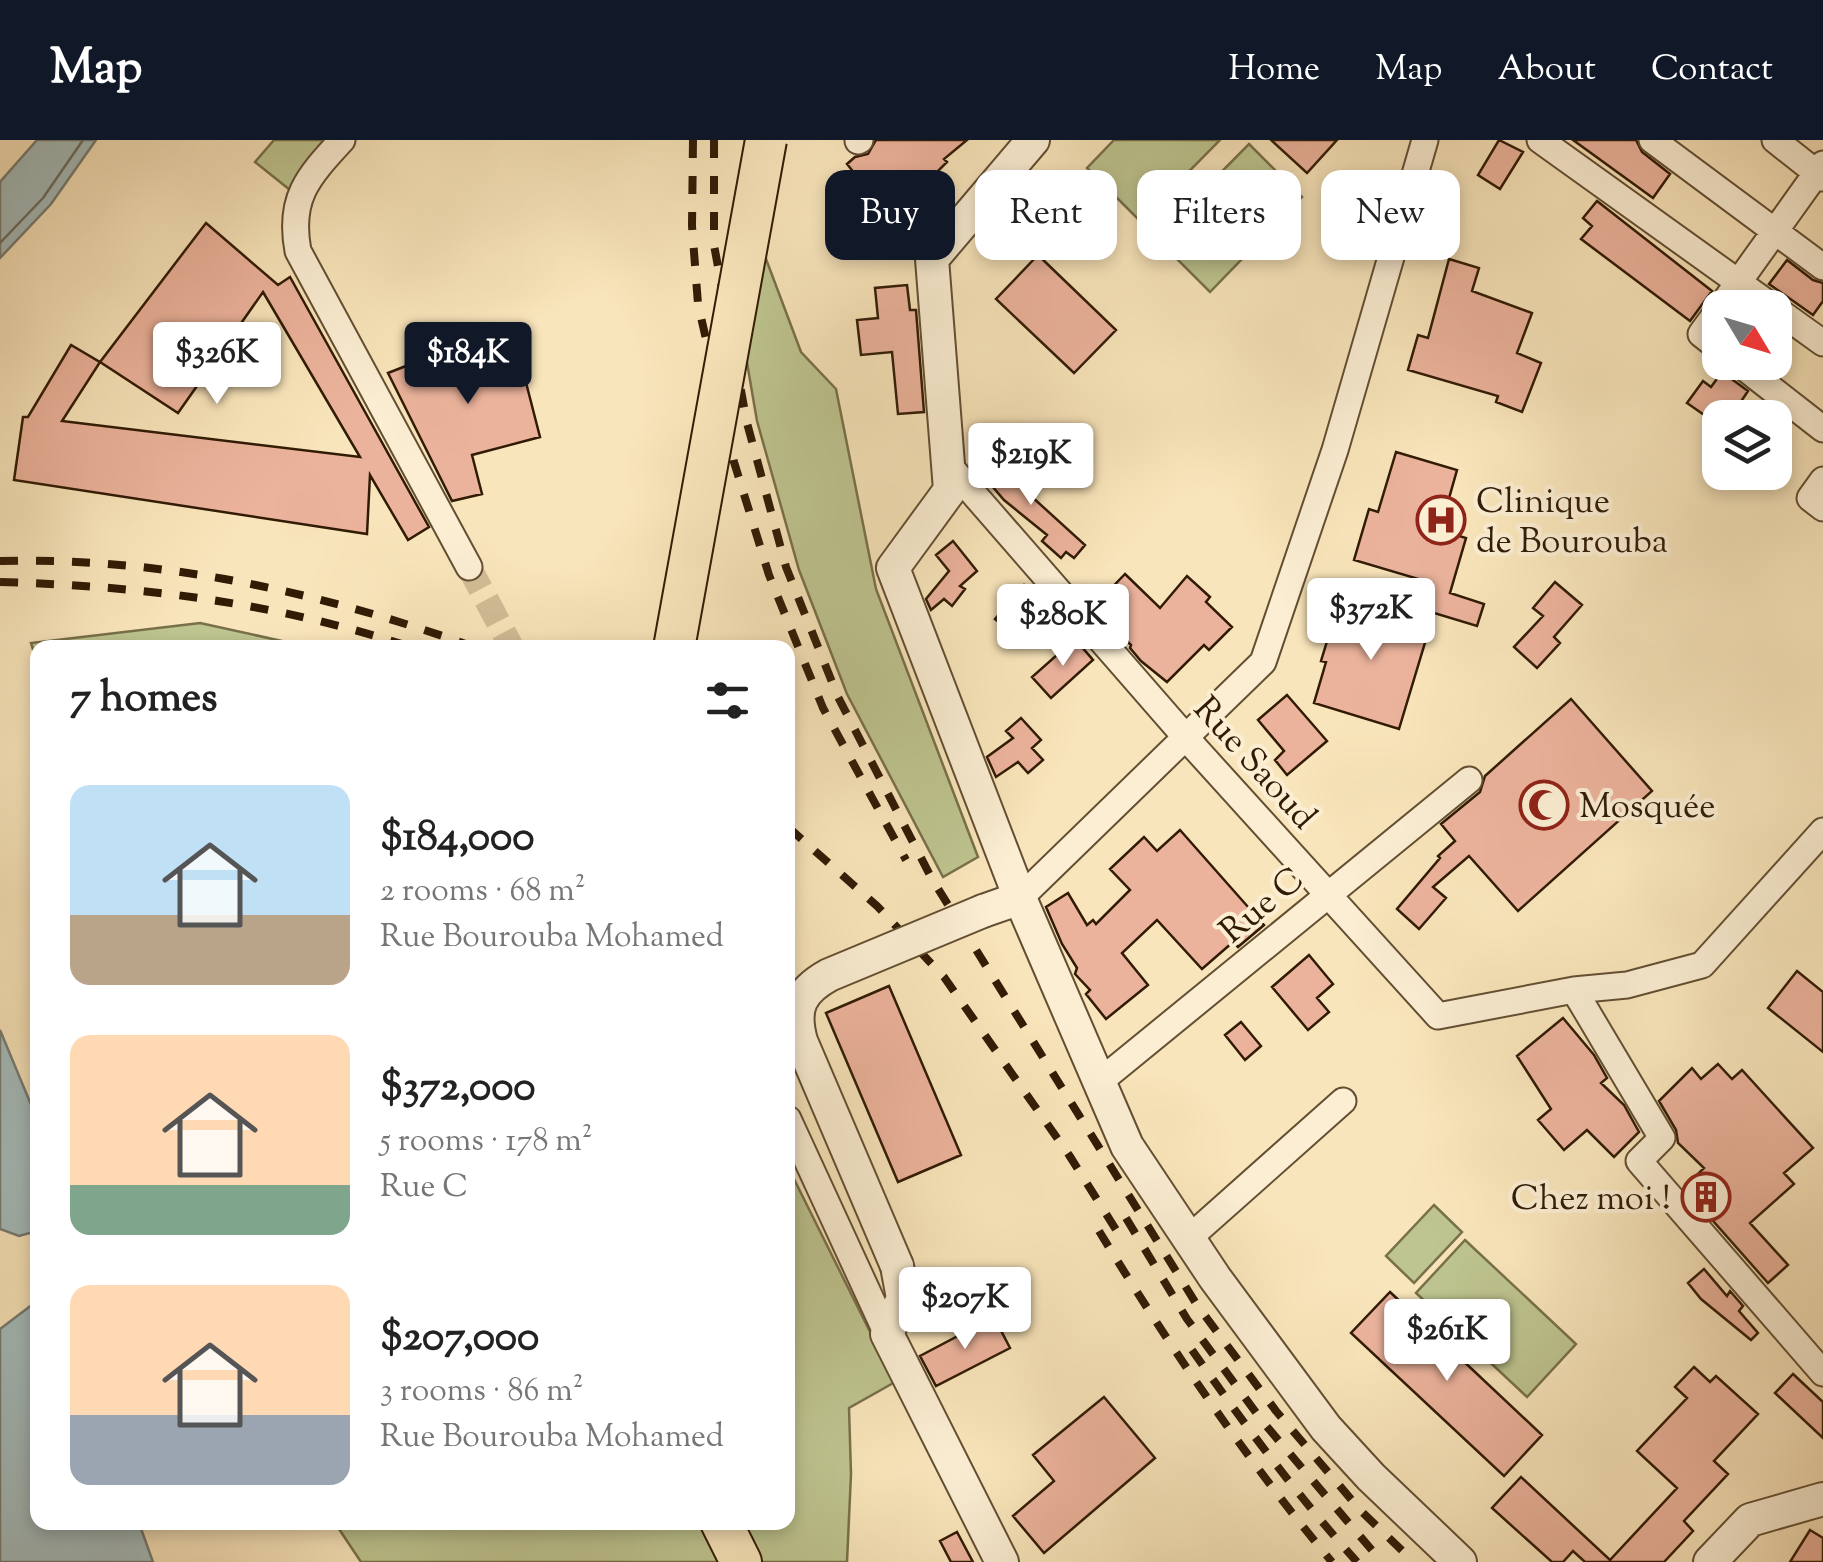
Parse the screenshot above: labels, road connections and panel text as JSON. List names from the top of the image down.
{
  "streets": {
    "street": ["Rue Saoud", "Rue C"]
  },
  "crossings": [
    ["Rue Saoud", "Rue C"]
  ],
  "places": {
    "hospital": ["Clinique de Bourouba"],
    "mosque": ["Mosquée"],
    "building": ["Chez moi !"]
  },
  "north": "bottom right",
  "page": {
    "header": "Map",
    "nav": [
      "Home",
      "Map",
      "About",
      "Contact"
    ],
    "chip": [
      "Buy",
      "Rent",
      "Filters",
      "New"
    ],
    "price": [
      "$326K",
      "$184K",
      "$219K",
      "$372K",
      "$280K",
      "$207K",
      "$261K"
    ],
    "heading": "7 homes",
    "list": [
      {
        "name": "$184,000",
        "note": "2 rooms · 68 m² · Rue Bourouba Mohamed"
      },
      {
        "name": "$372,000",
        "note": "5 rooms · 178 m² · Rue C"
      },
      {
        "name": "$207,000",
        "note": "3 rooms · 86 m² · Rue Bourouba Mohamed"
      }
    ]
  }
}
